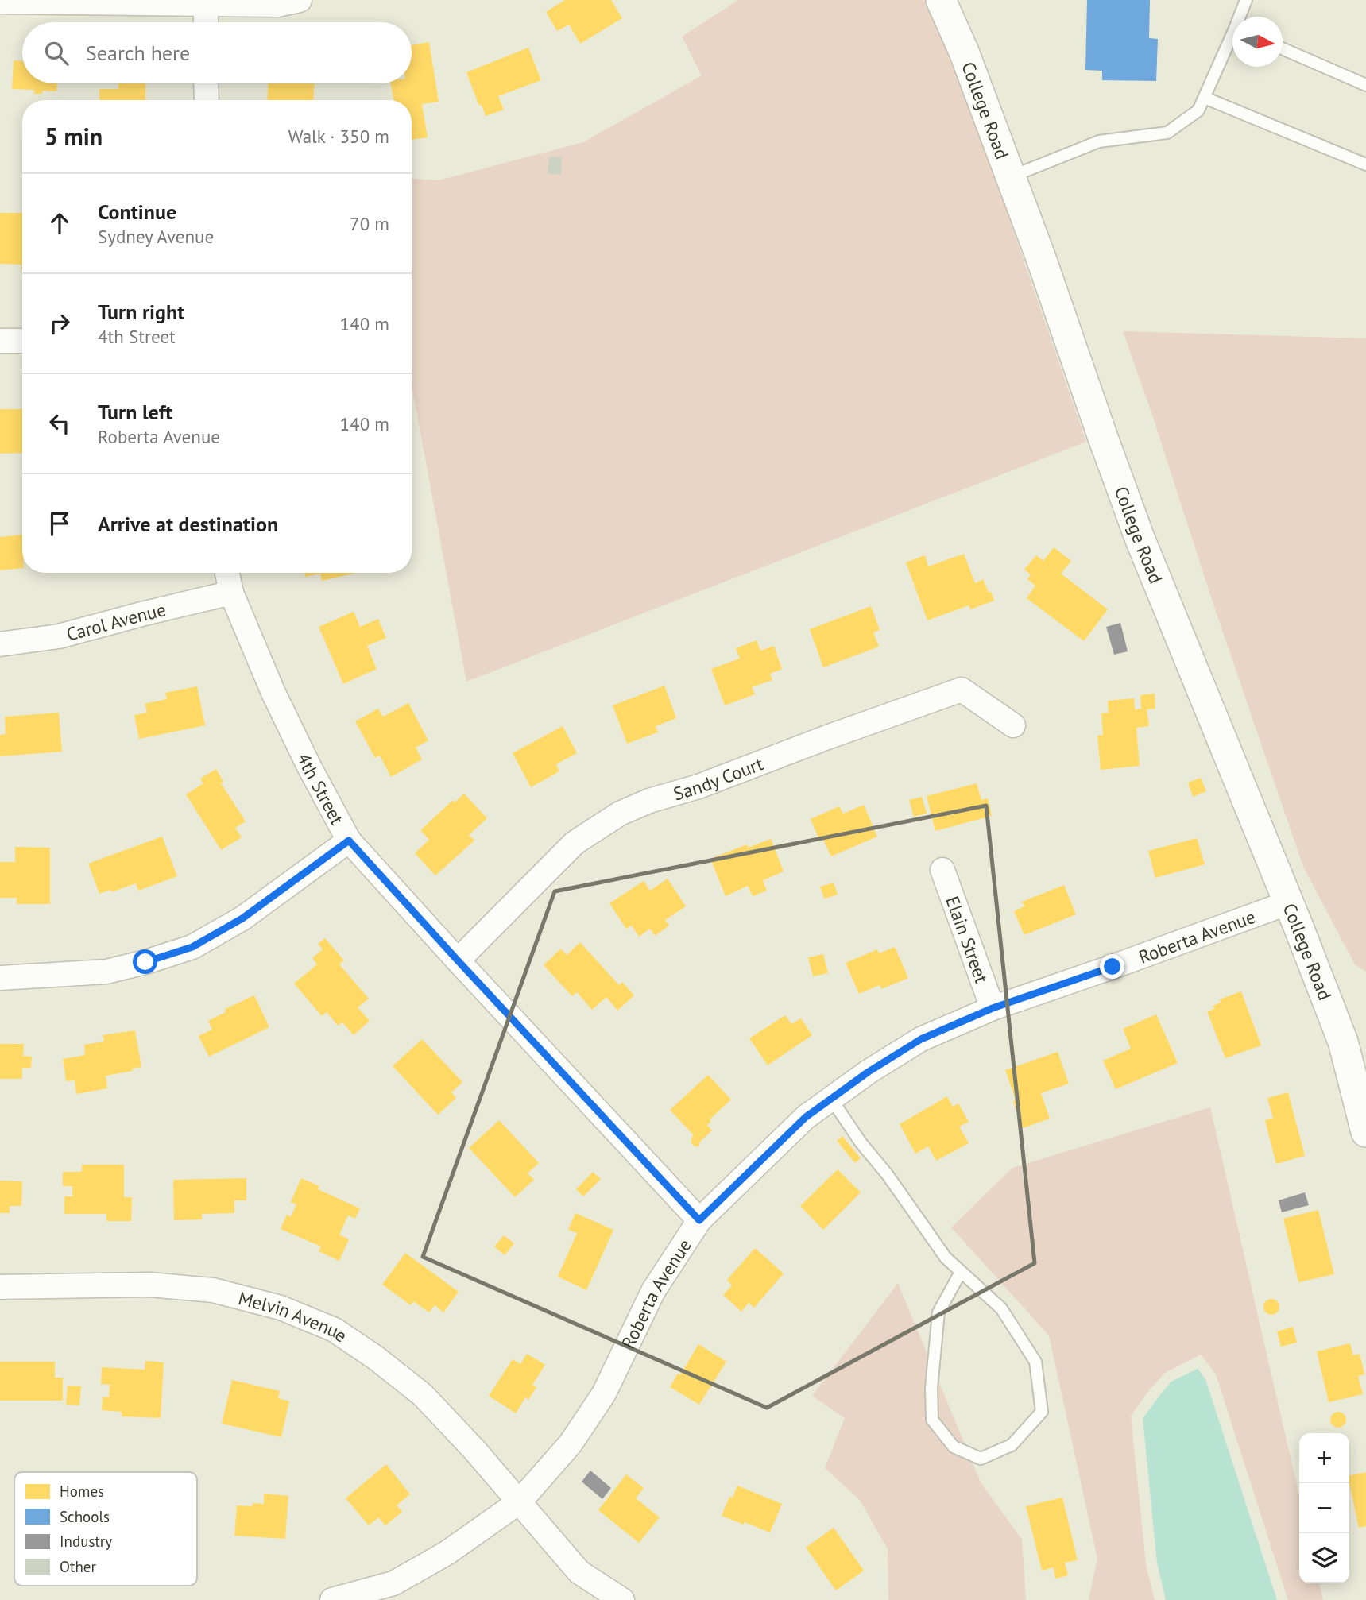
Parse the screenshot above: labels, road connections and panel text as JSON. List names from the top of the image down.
{
  "streets": {
    "street": [
      "College Road",
      "Carol Avenue",
      "Sandy Court",
      "4th Street",
      "Roberta Avenue",
      "Elain Street",
      "Melvin Avenue"
    ]
  },
  "crossings": [
    ["College Road", "Roberta Avenue"],
    ["Carol Avenue", "4th Street"],
    ["Sandy Court", "4th Street"],
    ["4th Street", "Roberta Avenue"],
    ["Roberta Avenue", "Elain Street"],
    ["Roberta Avenue", "Melvin Avenue"]
  ],
  "legend": [
    "Homes",
    "Schools",
    "Industry",
    "Other"
  ],
  "north": "right",
  "page": {
    "search": "Search here",
    "heading": ["5 min", "Walk · 350 m"],
    "list": [
      ["Continue", "Sydney Avenue", "70 m"],
      ["Turn right", "4th Street", "140 m"],
      ["Turn left", "Roberta Avenue", "140 m"],
      "Arrive at destination"
    ],
    "map_buttons": ["+", "−"]
  }
}
